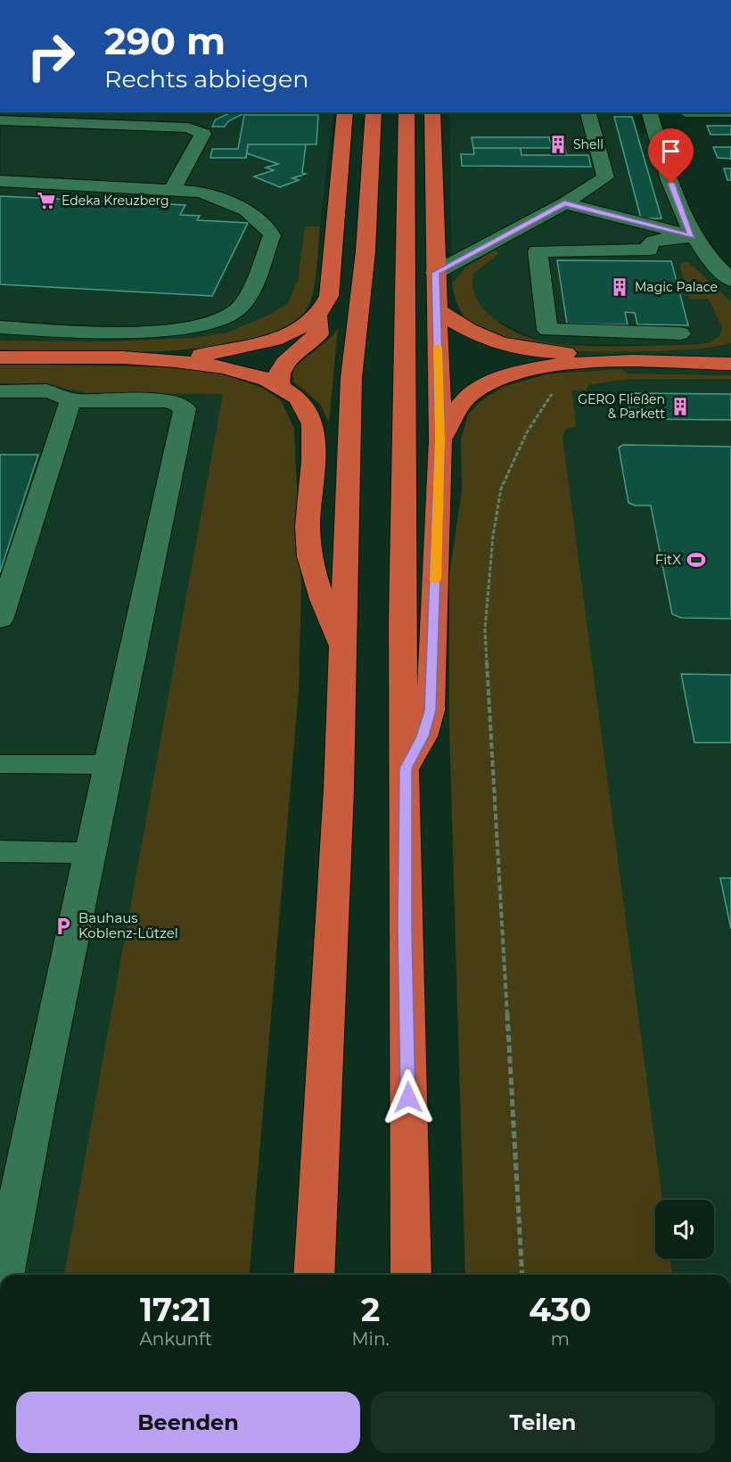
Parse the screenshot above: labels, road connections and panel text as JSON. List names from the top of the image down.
{
  "places": {
    "building": ["Shell", "Magic Palace", "GERO Fließen & Parkett"],
    "supermarket": ["Edeka Kreuzberg"],
    "sports": ["FitX"],
    "parking": ["Bauhaus Koblenz-Lützel"]
  },
  "page": {
    "turn": ["290 m", "Rechts abbiegen"],
    "eta": [
      "17:21",
      "Ankunft",
      "2",
      "Min.",
      "430",
      "m"
    ],
    "buttons": ["Beenden", "Teilen"]
  }
}
